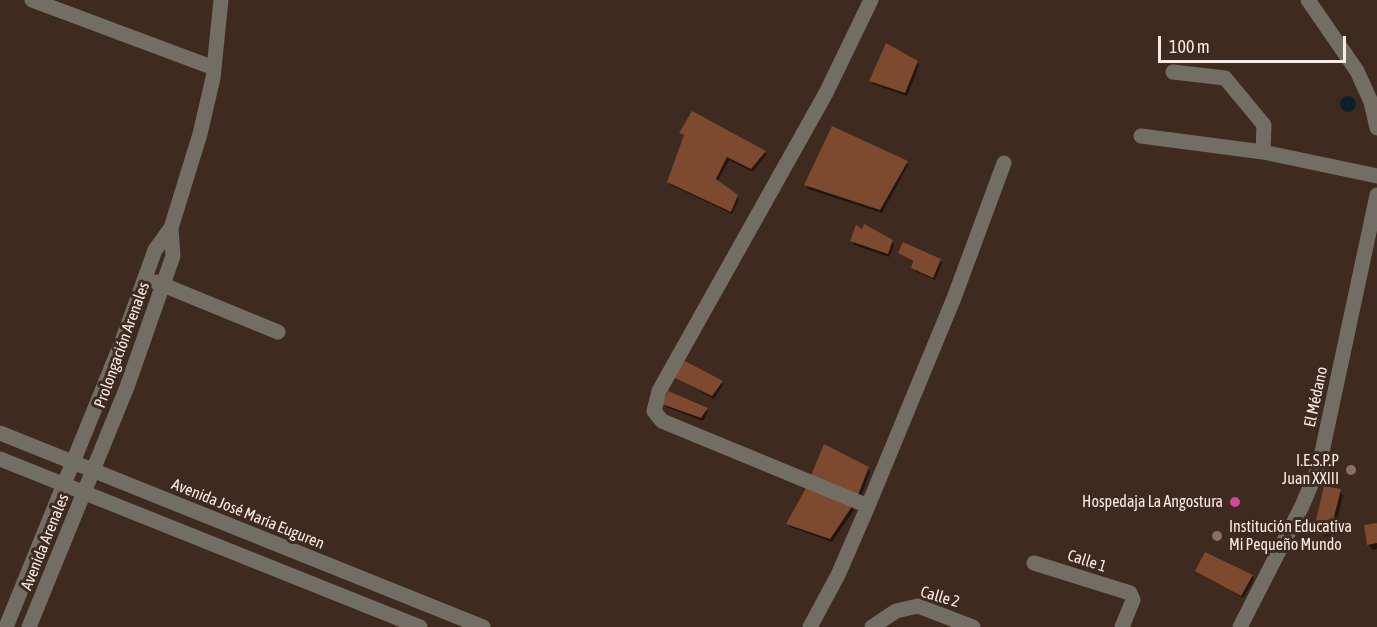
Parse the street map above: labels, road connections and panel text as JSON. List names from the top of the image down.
{
  "streets": {
    "street": [
      "Prolongación Arenales",
      "El Médano",
      "Avenida José María Euguren",
      "Avenida Arenales",
      "Calle 1",
      "Calle 2"
    ]
  },
  "crossings": [
    ["Prolongación Arenales", "Avenida José María Euguren"],
    ["Prolongación Arenales", "Avenida Arenales"],
    ["Avenida José María Euguren", "Avenida Arenales"]
  ],
  "places": ["I.E.S.P.P Juan XXIII", "Hospedaja La Angostura", "Institución Educativa Mi Pequeño Mundo"],
  "scale_bar": "100 m"
}
